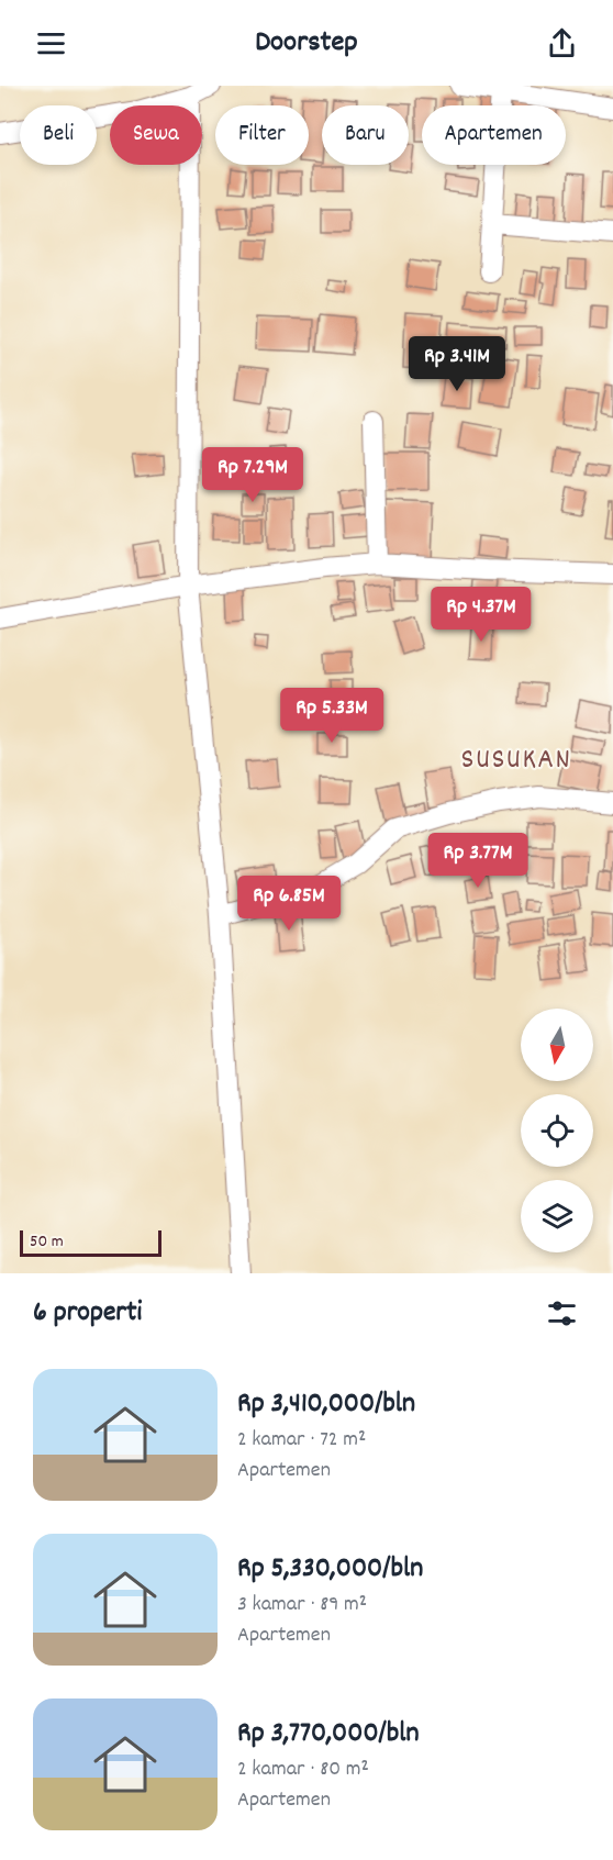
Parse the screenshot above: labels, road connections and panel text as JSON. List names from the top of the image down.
{
  "districts": ["SUSUKAN"],
  "scale_bar": "50 m",
  "north": "bottom",
  "page": {
    "header": "Doorstep",
    "chip": [
      "Beli",
      "Sewa",
      "Filter",
      "Baru",
      "Apartemen"
    ],
    "price": [
      "Rp 3.41M",
      "Rp 7.29M",
      "Rp 4.37M",
      "Rp 5.33M",
      "Rp 3.77M",
      "Rp 6.85M"
    ],
    "scale": "50 m",
    "heading": "6 properti",
    "list": [
      {
        "name": "Rp 3,410,000/bln",
        "note": "2 kamar · 72 m² · Apartemen"
      },
      {
        "name": "Rp 5,330,000/bln",
        "note": "3 kamar · 89 m² · Apartemen"
      },
      {
        "name": "Rp 3,770,000/bln",
        "note": "2 kamar · 80 m² · Apartemen"
      }
    ]
  }
}
